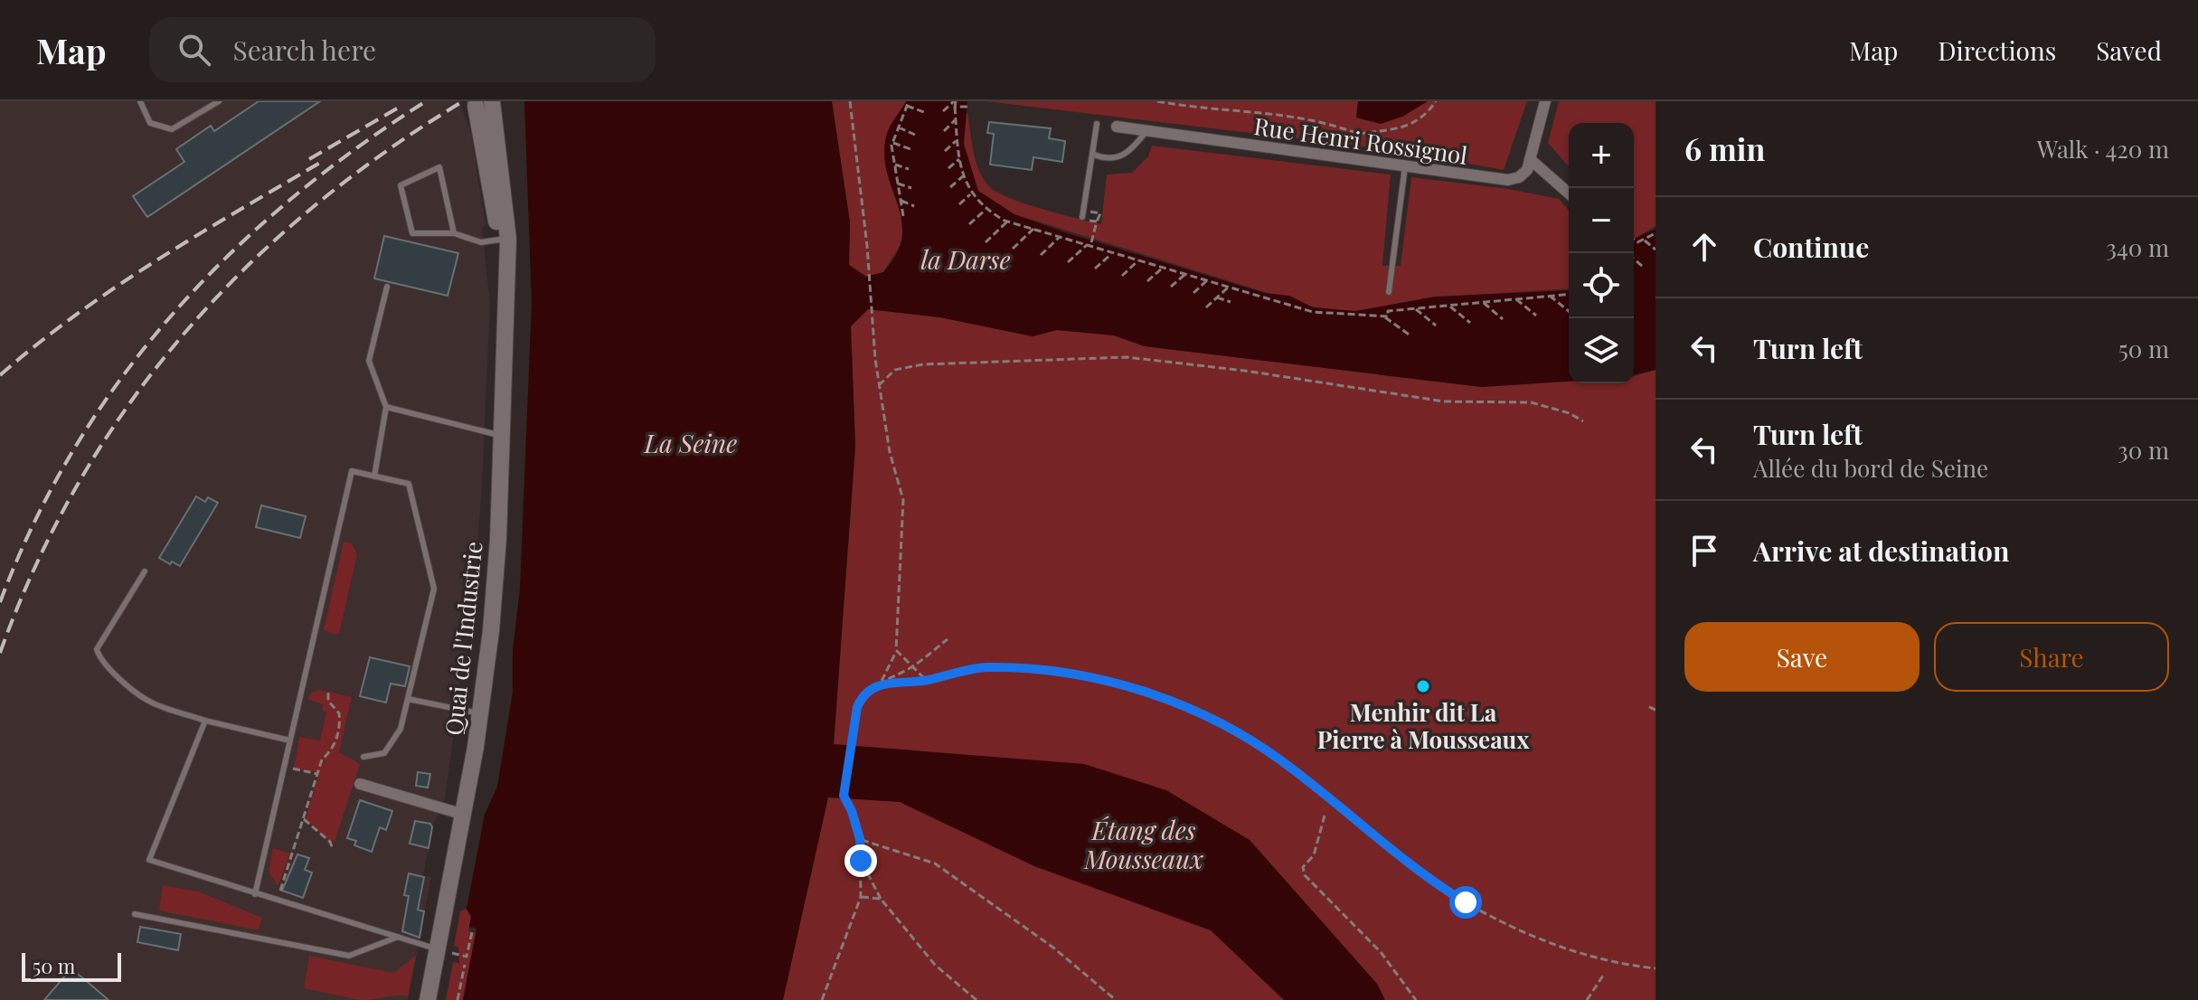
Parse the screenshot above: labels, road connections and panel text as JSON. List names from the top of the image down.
{
  "streets": {
    "main road": ["Quai de l'Industrie"],
    "street": ["Rue Henri Rossignol"]
  },
  "water": ["la Darse", "La Seine", "Étang des Mousseaux"],
  "places": ["Menhir dit La Pierre à Mousseaux"],
  "scale_bar": "50 m",
  "page": {
    "header": "Map",
    "search": "Search here",
    "nav": ["Map", "Directions", "Saved"],
    "heading": ["6 min", "Walk · 420 m"],
    "map_buttons": ["+", "−"],
    "list": [
      ["Continue", "340 m"],
      ["Turn left", "50 m"],
      ["Turn left", "Allée du bord de Seine", "30 m"],
      "Arrive at destination"
    ],
    "buttons": ["Save", "Share"],
    "scale": "50 m"
  }
}
